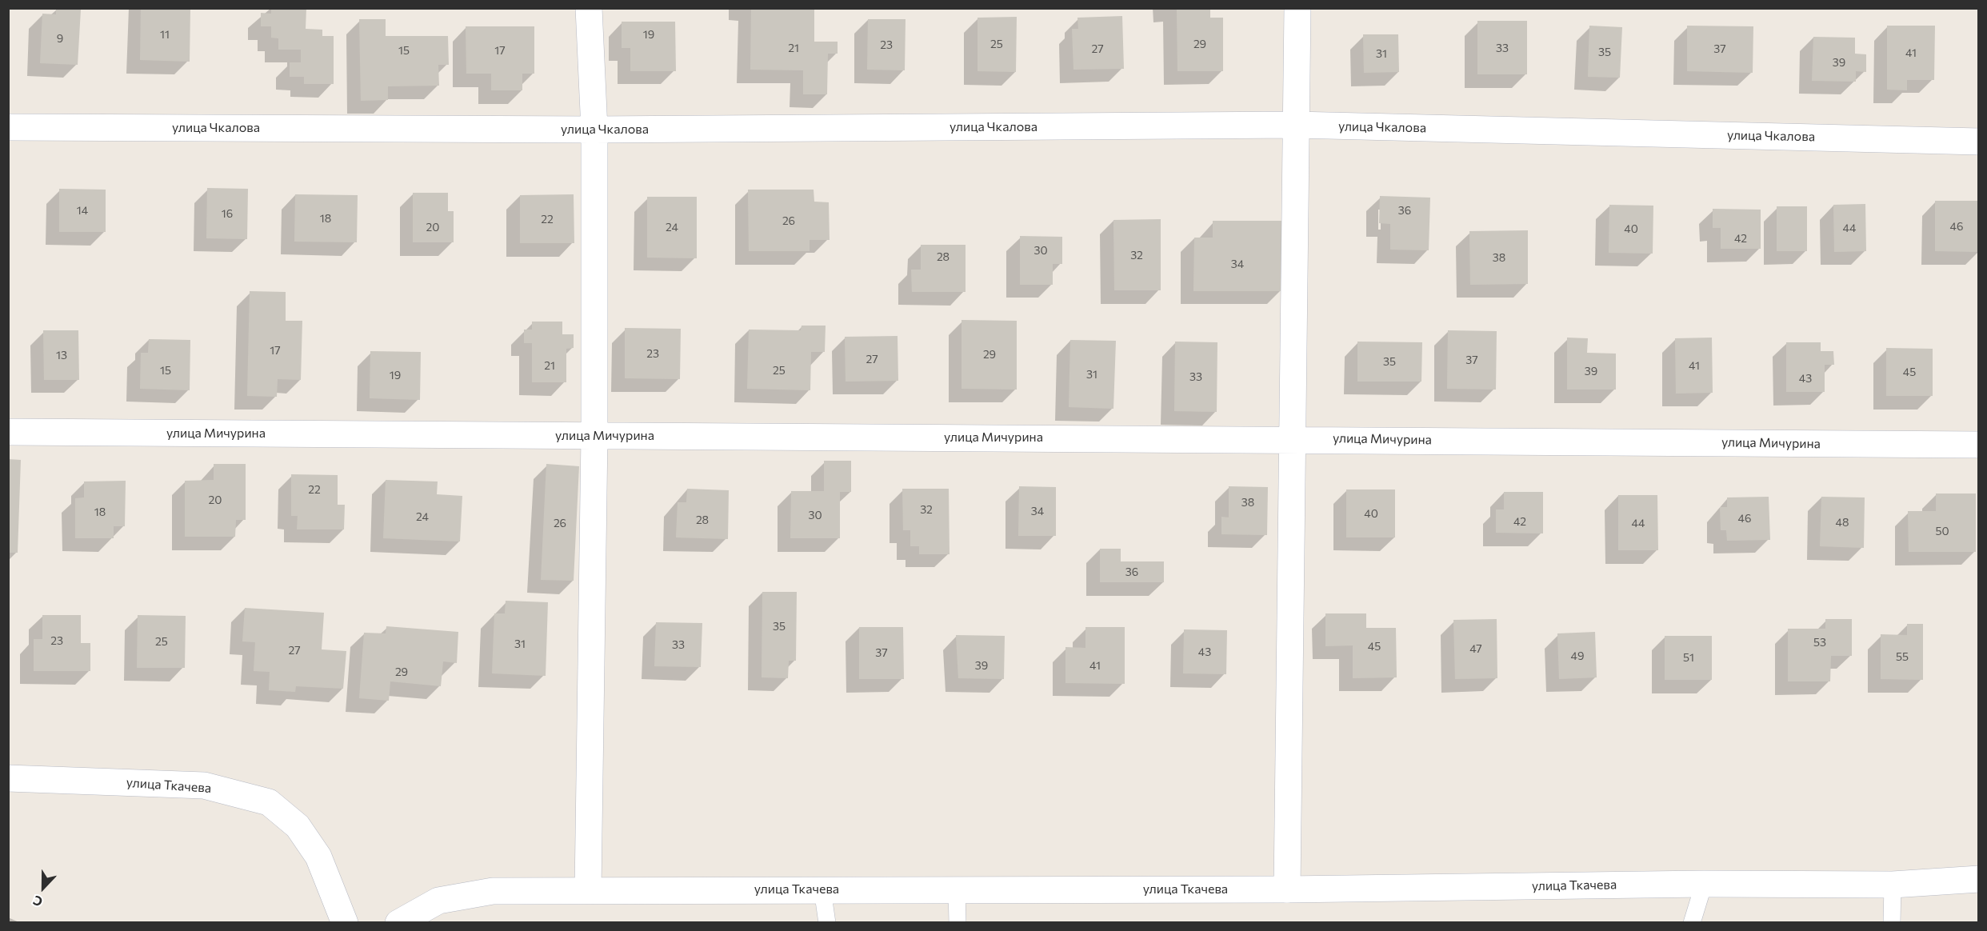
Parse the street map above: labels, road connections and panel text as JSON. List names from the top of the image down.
{
  "streets": {
    "street": ["улица Чкалова", "улица Мичурина", "улица Ткачева"]
  },
  "house_numbers": [
    "11",
    "19",
    "9",
    "25",
    "29",
    "23",
    "21",
    "33",
    "27",
    "37",
    "15",
    "17",
    "35",
    "41",
    "31",
    "39",
    "14",
    "36",
    "16",
    "18",
    "22",
    "26",
    "46",
    "20",
    "24",
    "44",
    "40",
    "42",
    "30",
    "32",
    "28",
    "38",
    "34",
    "17",
    "23",
    "29",
    "13",
    "27",
    "37",
    "35",
    "21",
    "41",
    "15",
    "25",
    "39",
    "45",
    "31",
    "19",
    "33",
    "43",
    "22",
    "20",
    "38",
    "32",
    "34",
    "18",
    "40",
    "30",
    "24",
    "46",
    "28",
    "42",
    "48",
    "26",
    "44",
    "50",
    "36",
    "35",
    "23",
    "25",
    "53",
    "31",
    "33",
    "45",
    "47",
    "27",
    "43",
    "37",
    "49",
    "55",
    "51",
    "39",
    "41",
    "29"
  ],
  "north": "bottom"
}
